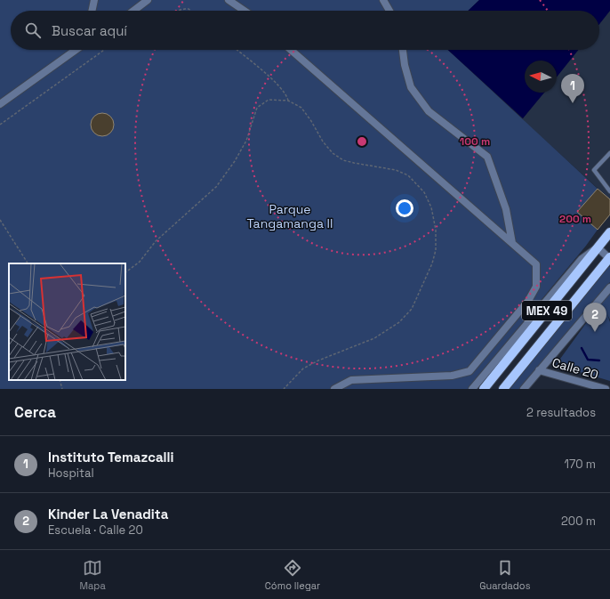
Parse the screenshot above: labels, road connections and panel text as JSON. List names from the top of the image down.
{
  "streets": {
    "main road": ["MEX 49"],
    "street": ["Calle 20"]
  },
  "parks": ["Parque Tangamanga II"],
  "north": "left",
  "page": {
    "search": "Buscar aquí",
    "pins": ["1", "2"],
    "heading": ["Cerca", "2 resultados"],
    "list": [
      {
        "mark": "1",
        "name": "Instituto Temazcalli",
        "note": "Hospital",
        "value": "170 m"
      },
      {
        "mark": "2",
        "name": "Kinder La Venadita",
        "note": "Escuela · Calle 20",
        "value": "200 m"
      }
    ],
    "nav": ["Mapa", "Cómo llegar", "Guardados"]
  },
  "rings": ["100 m", "200 m"]
}
